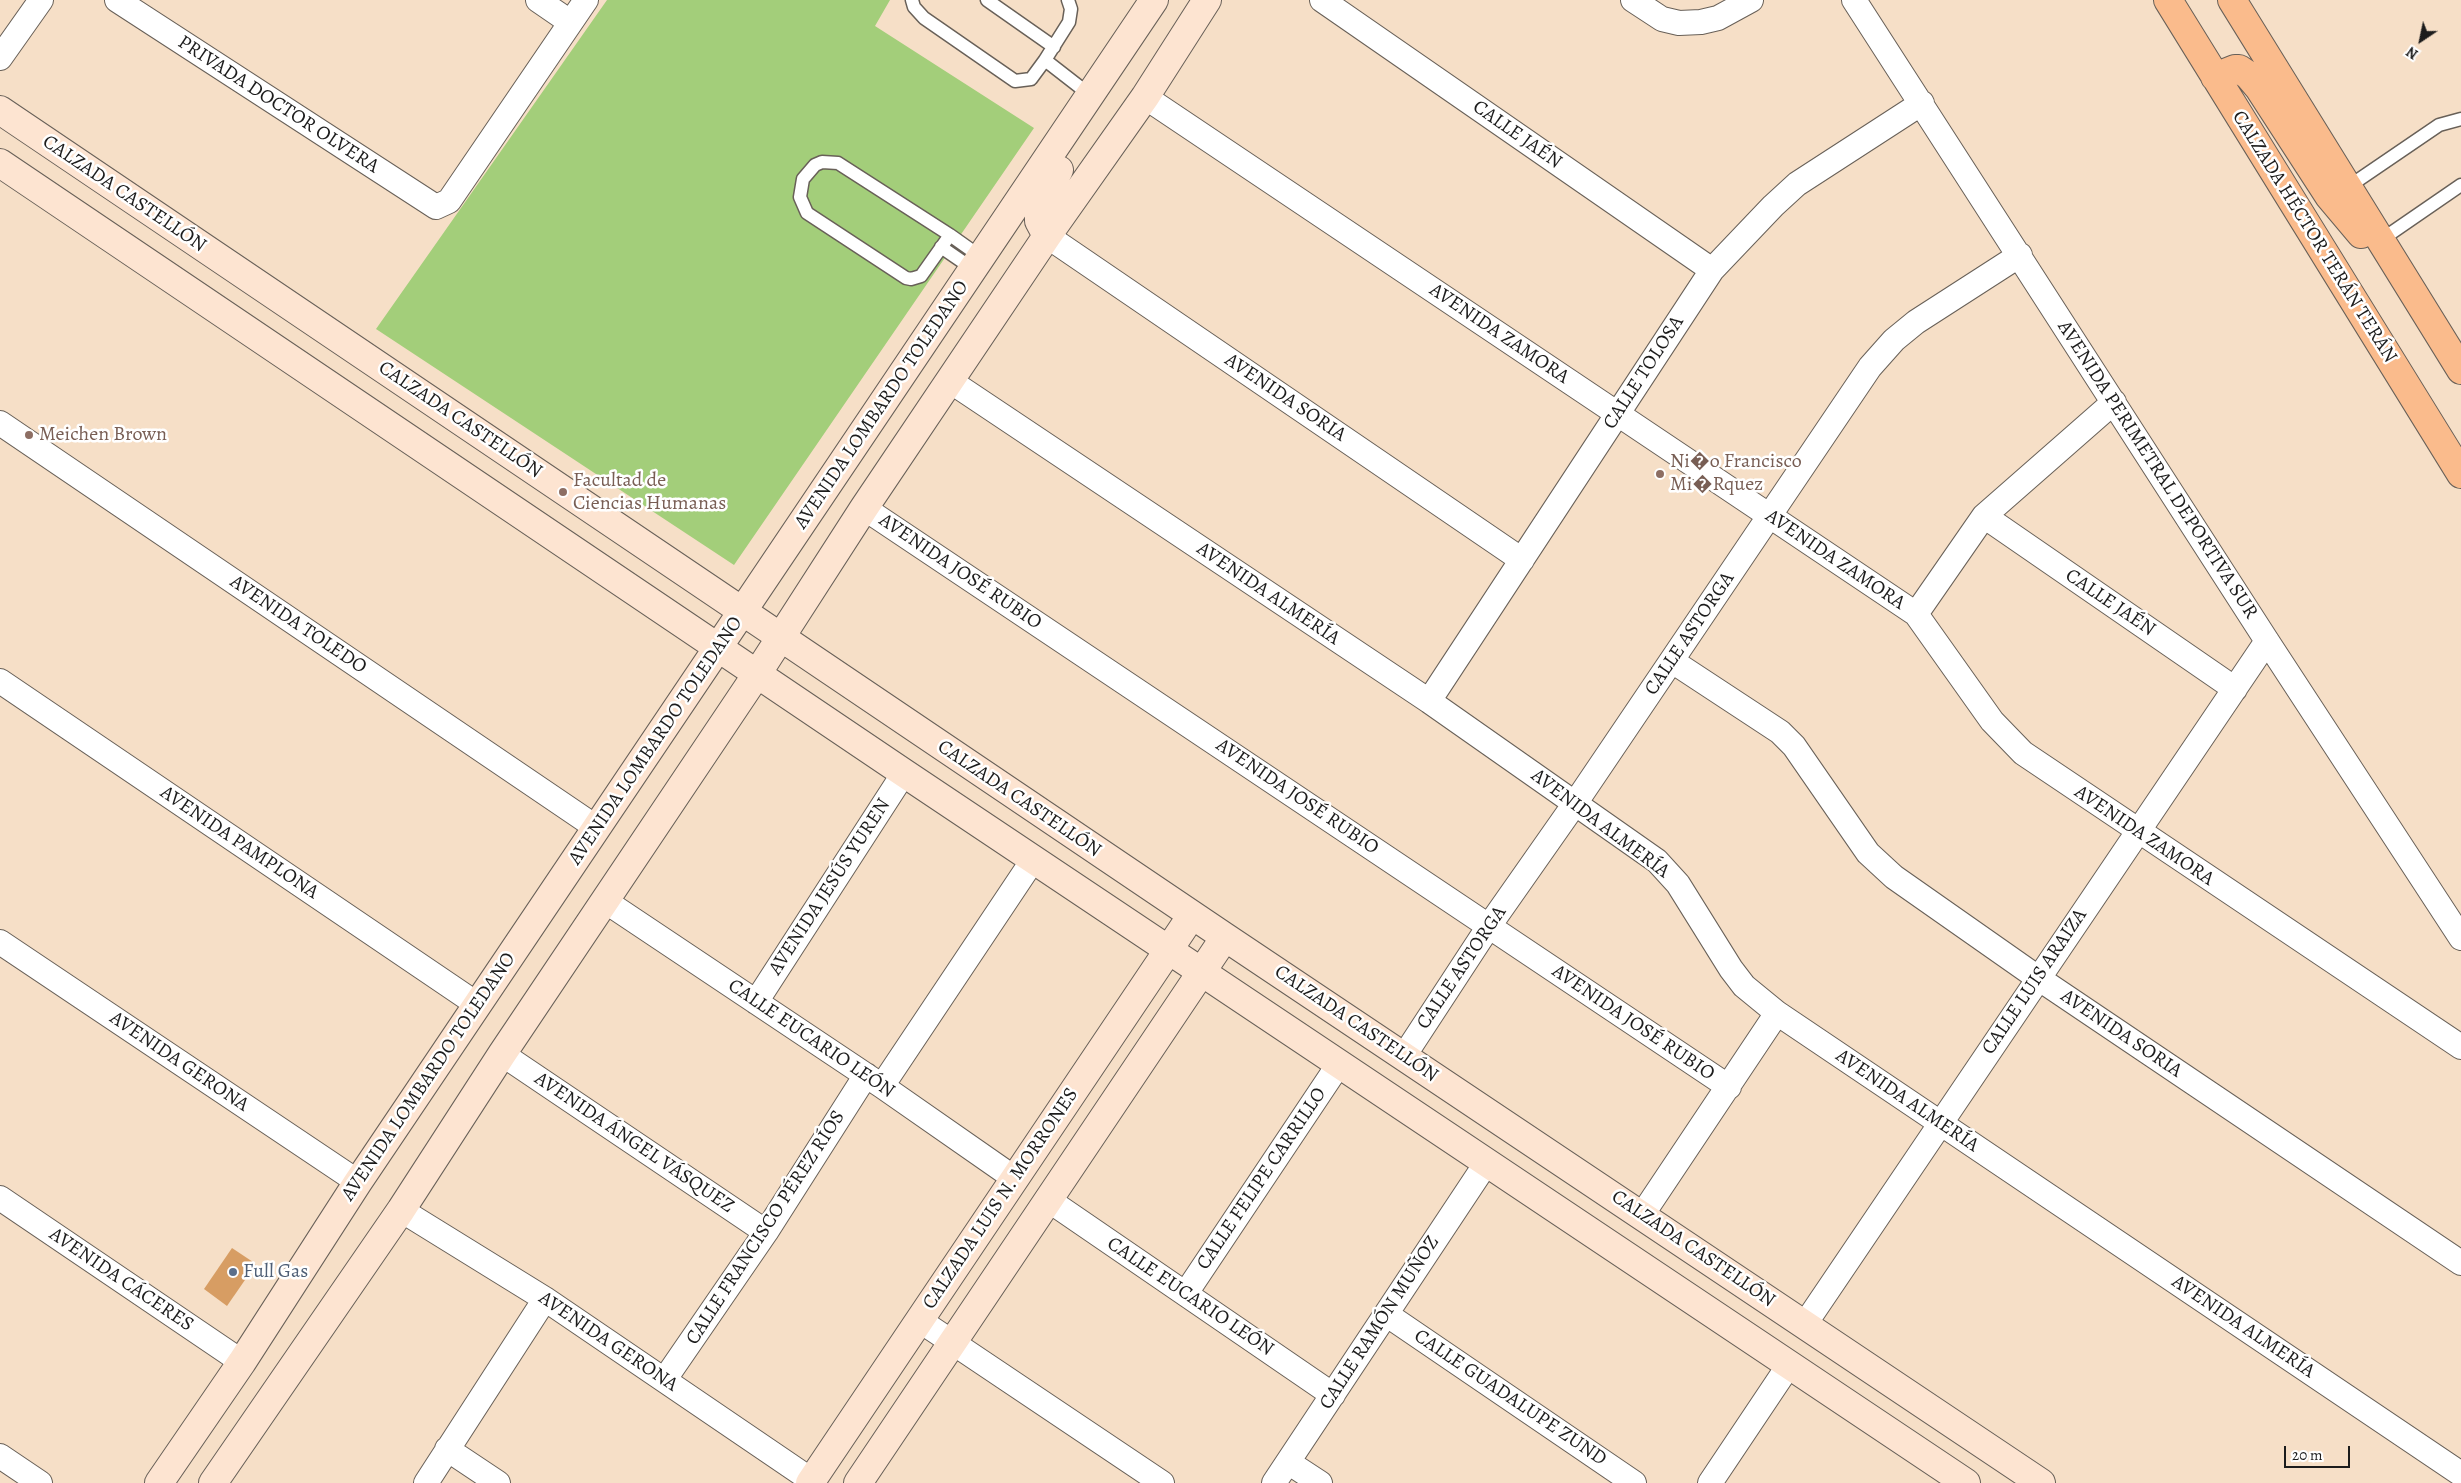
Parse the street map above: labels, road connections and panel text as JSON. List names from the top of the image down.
{
  "streets": {
    "main road": [
      "CALZADA CASTELLÓN",
      "CALZADA HÉCTOR TERÁN TERÁN",
      "AVENIDA LOMBARDO TOLEDANO",
      "CALZADA LUIS N. MORRONES"
    ],
    "street": [
      "PRIVADA DOCTOR OLVERA",
      "CALLE JAÉN",
      "AVENIDA ZAMORA",
      "CALLE TOLOSA",
      "AVENIDA SORIA",
      "AVENIDA PERIMETRAL DEPORTIVA SUR",
      "AVENIDA JOSÉ RUBIO",
      "AVENIDA ALMERÍA",
      "AVENIDA TOLEDO",
      "CALLE ASTORGA",
      "AVENIDA PAMPLONA",
      "AVENIDA JESÚS YUREN",
      "CALLE LUIS ARAIZA",
      "CALLE EUCARIO LEÓN",
      "AVENIDA GERONA",
      "AVENIDA ÁNGEL VÁSQUEZ",
      "CALLE FELIPE CARRILLO",
      "CALLE FRANCISCO PÉREZ RÍOS",
      "AVENIDA CÁCERES",
      "CALLE RAMÓN MUÑOZ",
      "CALLE GUADALUPE ZUND"
    ]
  },
  "crossings": [
    ["CALLE JAÉN", "CALLE TOLOSA"],
    ["CALLE JAÉN", "CALLE LUIS ARAIZA"],
    ["CALZADA CASTELLÓN", "AVENIDA LOMBARDO TOLEDANO"],
    ["CALZADA CASTELLÓN", "CALLE ASTORGA"],
    ["CALZADA CASTELLÓN", "CALLE LUIS ARAIZA"],
    ["CALZADA CASTELLÓN", "CALZADA LUIS N. MORRONES"],
    ["AVENIDA ZAMORA", "CALLE TOLOSA"],
    ["AVENIDA ZAMORA", "CALLE ASTORGA"],
    ["AVENIDA ZAMORA", "CALLE LUIS ARAIZA"],
    ["CALLE TOLOSA", "AVENIDA SORIA"],
    ["CALLE TOLOSA", "AVENIDA PERIMETRAL DEPORTIVA SUR"],
    ["CALLE TOLOSA", "AVENIDA ALMERÍA"],
    ["AVENIDA SORIA", "CALLE ASTORGA"],
    ["AVENIDA SORIA", "CALLE LUIS ARAIZA"],
    ["AVENIDA LOMBARDO TOLEDANO", "AVENIDA TOLEDO"],
    ["AVENIDA LOMBARDO TOLEDANO", "AVENIDA PAMPLONA"],
    ["AVENIDA LOMBARDO TOLEDANO", "AVENIDA GERONA"],
    ["AVENIDA LOMBARDO TOLEDANO", "AVENIDA CÁCERES"],
    ["AVENIDA PERIMETRAL DEPORTIVA SUR", "CALLE ASTORGA"],
    ["AVENIDA PERIMETRAL DEPORTIVA SUR", "CALLE LUIS ARAIZA"],
    ["AVENIDA JOSÉ RUBIO", "CALLE ASTORGA"],
    ["AVENIDA ALMERÍA", "CALLE ASTORGA"],
    ["AVENIDA ALMERÍA", "CALLE LUIS ARAIZA"],
    ["AVENIDA JESÚS YUREN", "CALLE EUCARIO LEÓN"],
    ["CALLE EUCARIO LEÓN", "CALLE FELIPE CARRILLO"],
    ["CALLE EUCARIO LEÓN", "CALZADA LUIS N. MORRONES"],
    ["CALLE EUCARIO LEÓN", "CALLE FRANCISCO PÉREZ RÍOS"],
    ["CALLE EUCARIO LEÓN", "CALLE RAMÓN MUÑOZ"],
    ["AVENIDA GERONA", "CALZADA LUIS N. MORRONES"],
    ["AVENIDA GERONA", "CALLE FRANCISCO PÉREZ RÍOS"],
    ["AVENIDA ÁNGEL VÁSQUEZ", "CALLE FRANCISCO PÉREZ RÍOS"],
    ["CALLE RAMÓN MUÑOZ", "CALLE GUADALUPE ZUND"]
  ],
  "places": [
    "Meichen Brown",
    "Ni�o Francisco Mi�Rquez",
    "Facultad de Ciencias Humanas",
    "Full Gas"
  ],
  "scale_bar": "20 m",
  "north": "bottom left"
}
